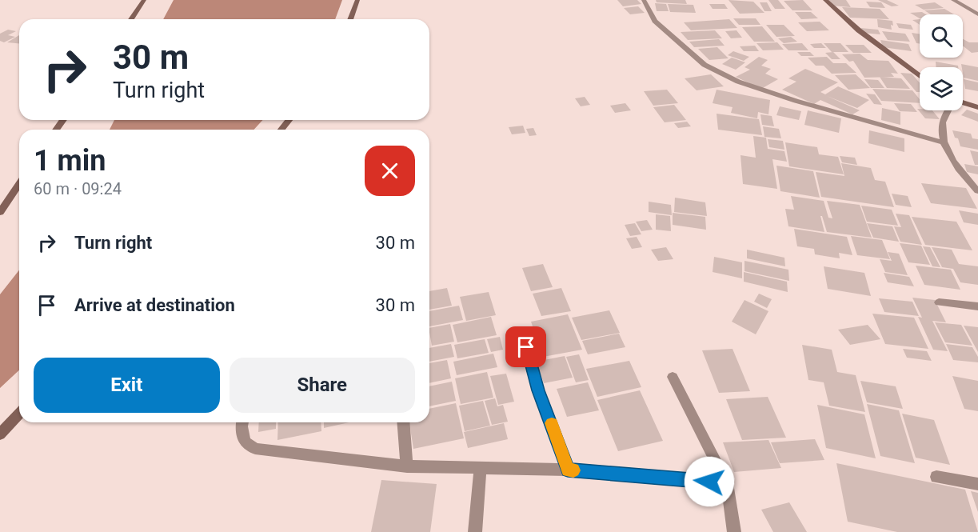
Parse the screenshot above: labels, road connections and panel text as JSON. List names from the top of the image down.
{
  "page": {
    "turn": ["30 m", "Turn right"],
    "heading": ["1 min", "60 m · 09:24"],
    "list": [
      {
        "name": "Turn right",
        "value": "30 m"
      },
      {
        "name": "Arrive at destination",
        "value": "30 m"
      }
    ],
    "buttons": ["Exit", "Share"]
  }
}
